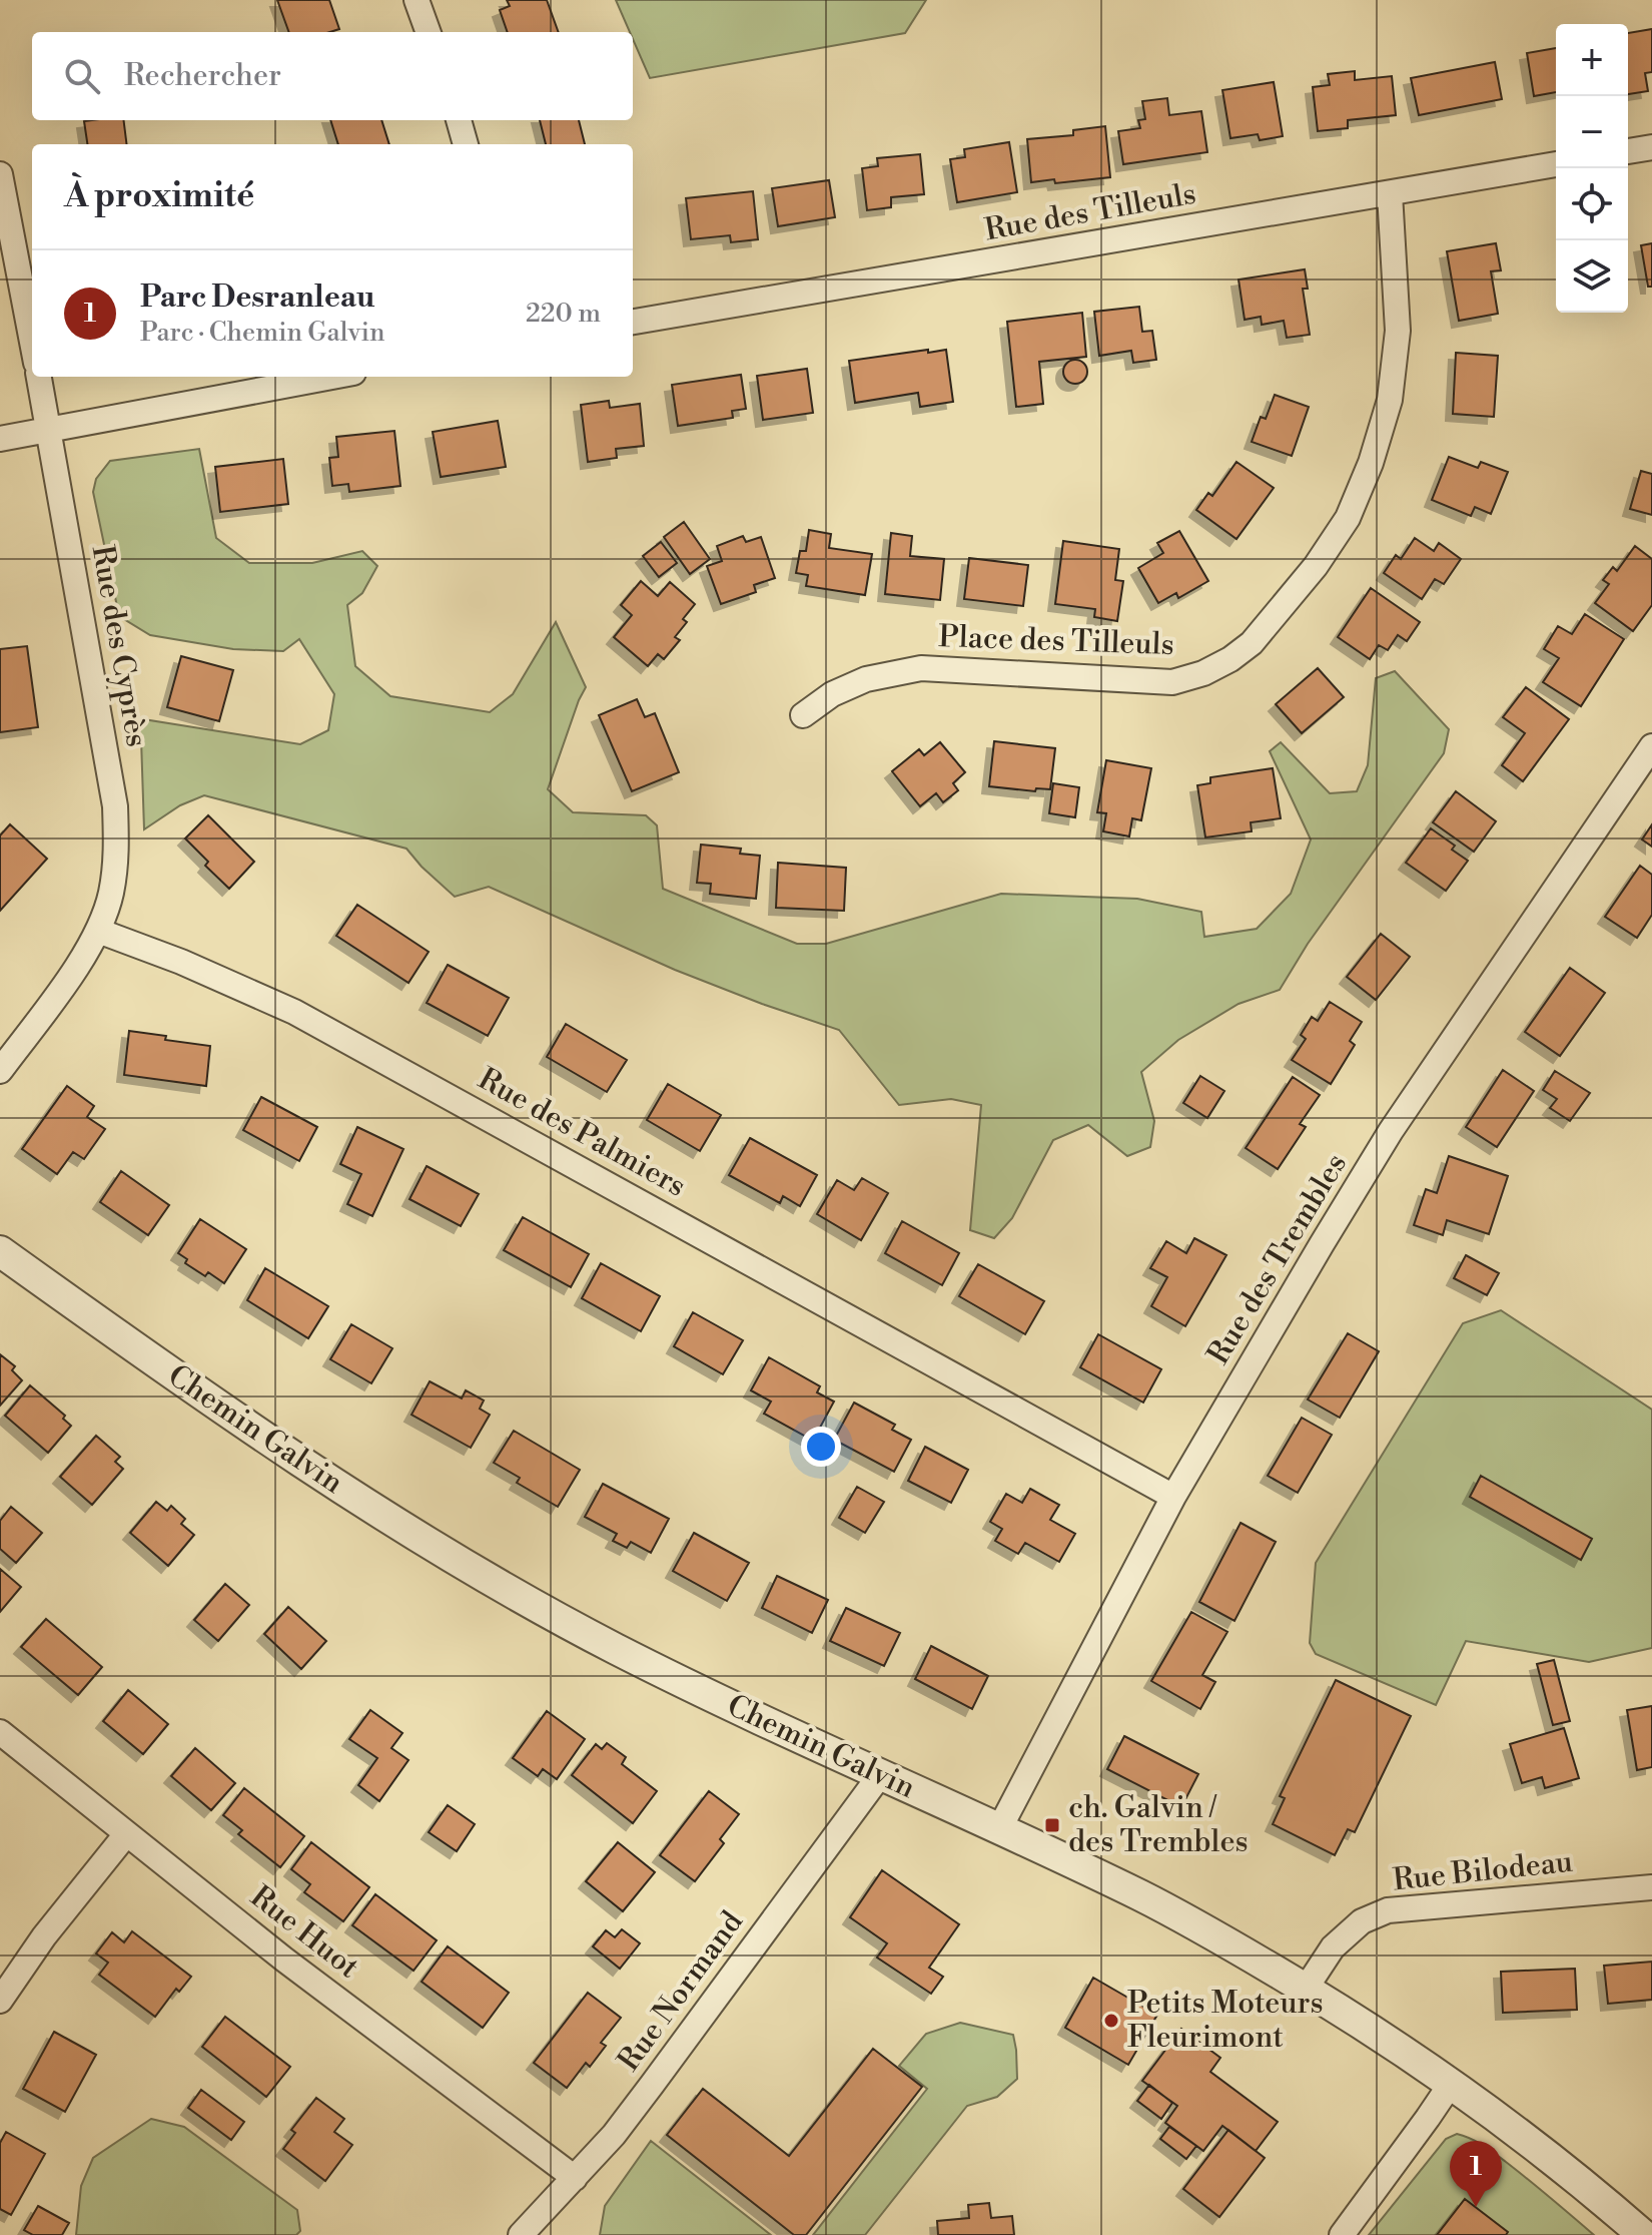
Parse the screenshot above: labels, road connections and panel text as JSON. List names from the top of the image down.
{
  "streets": {
    "street": [
      "Rue des Tilleuls",
      "Place des Tilleuls",
      "Rue des Cyprès",
      "Rue des Palmiers",
      "Rue des Trembles",
      "Chemin Galvin",
      "Rue Bilodeau",
      "Rue Huot",
      "Rue Normand"
    ]
  },
  "crossings": [
    ["Rue des Tilleuls", "Place des Tilleuls"],
    ["Rue des Cyprès", "Rue des Palmiers"],
    ["Rue des Palmiers", "Rue des Trembles"],
    ["Rue des Trembles", "Chemin Galvin"],
    ["Chemin Galvin", "Rue Bilodeau"],
    ["Chemin Galvin", "Rue Normand"],
    ["Rue Huot", "Rue Normand"]
  ],
  "places": {
    "transit": ["ch. Galvin / des Trembles"],
    "other": ["Petits Moteurs Fleurimont"]
  },
  "page": {
    "map_buttons": ["+", "−"],
    "search": "Rechercher",
    "heading": "À proximité",
    "list": [
      {
        "mark": "1",
        "name": "Parc Desranleau",
        "note": "Parc · Chemin Galvin",
        "value": "220 m"
      }
    ],
    "pins": "1"
  }
}
